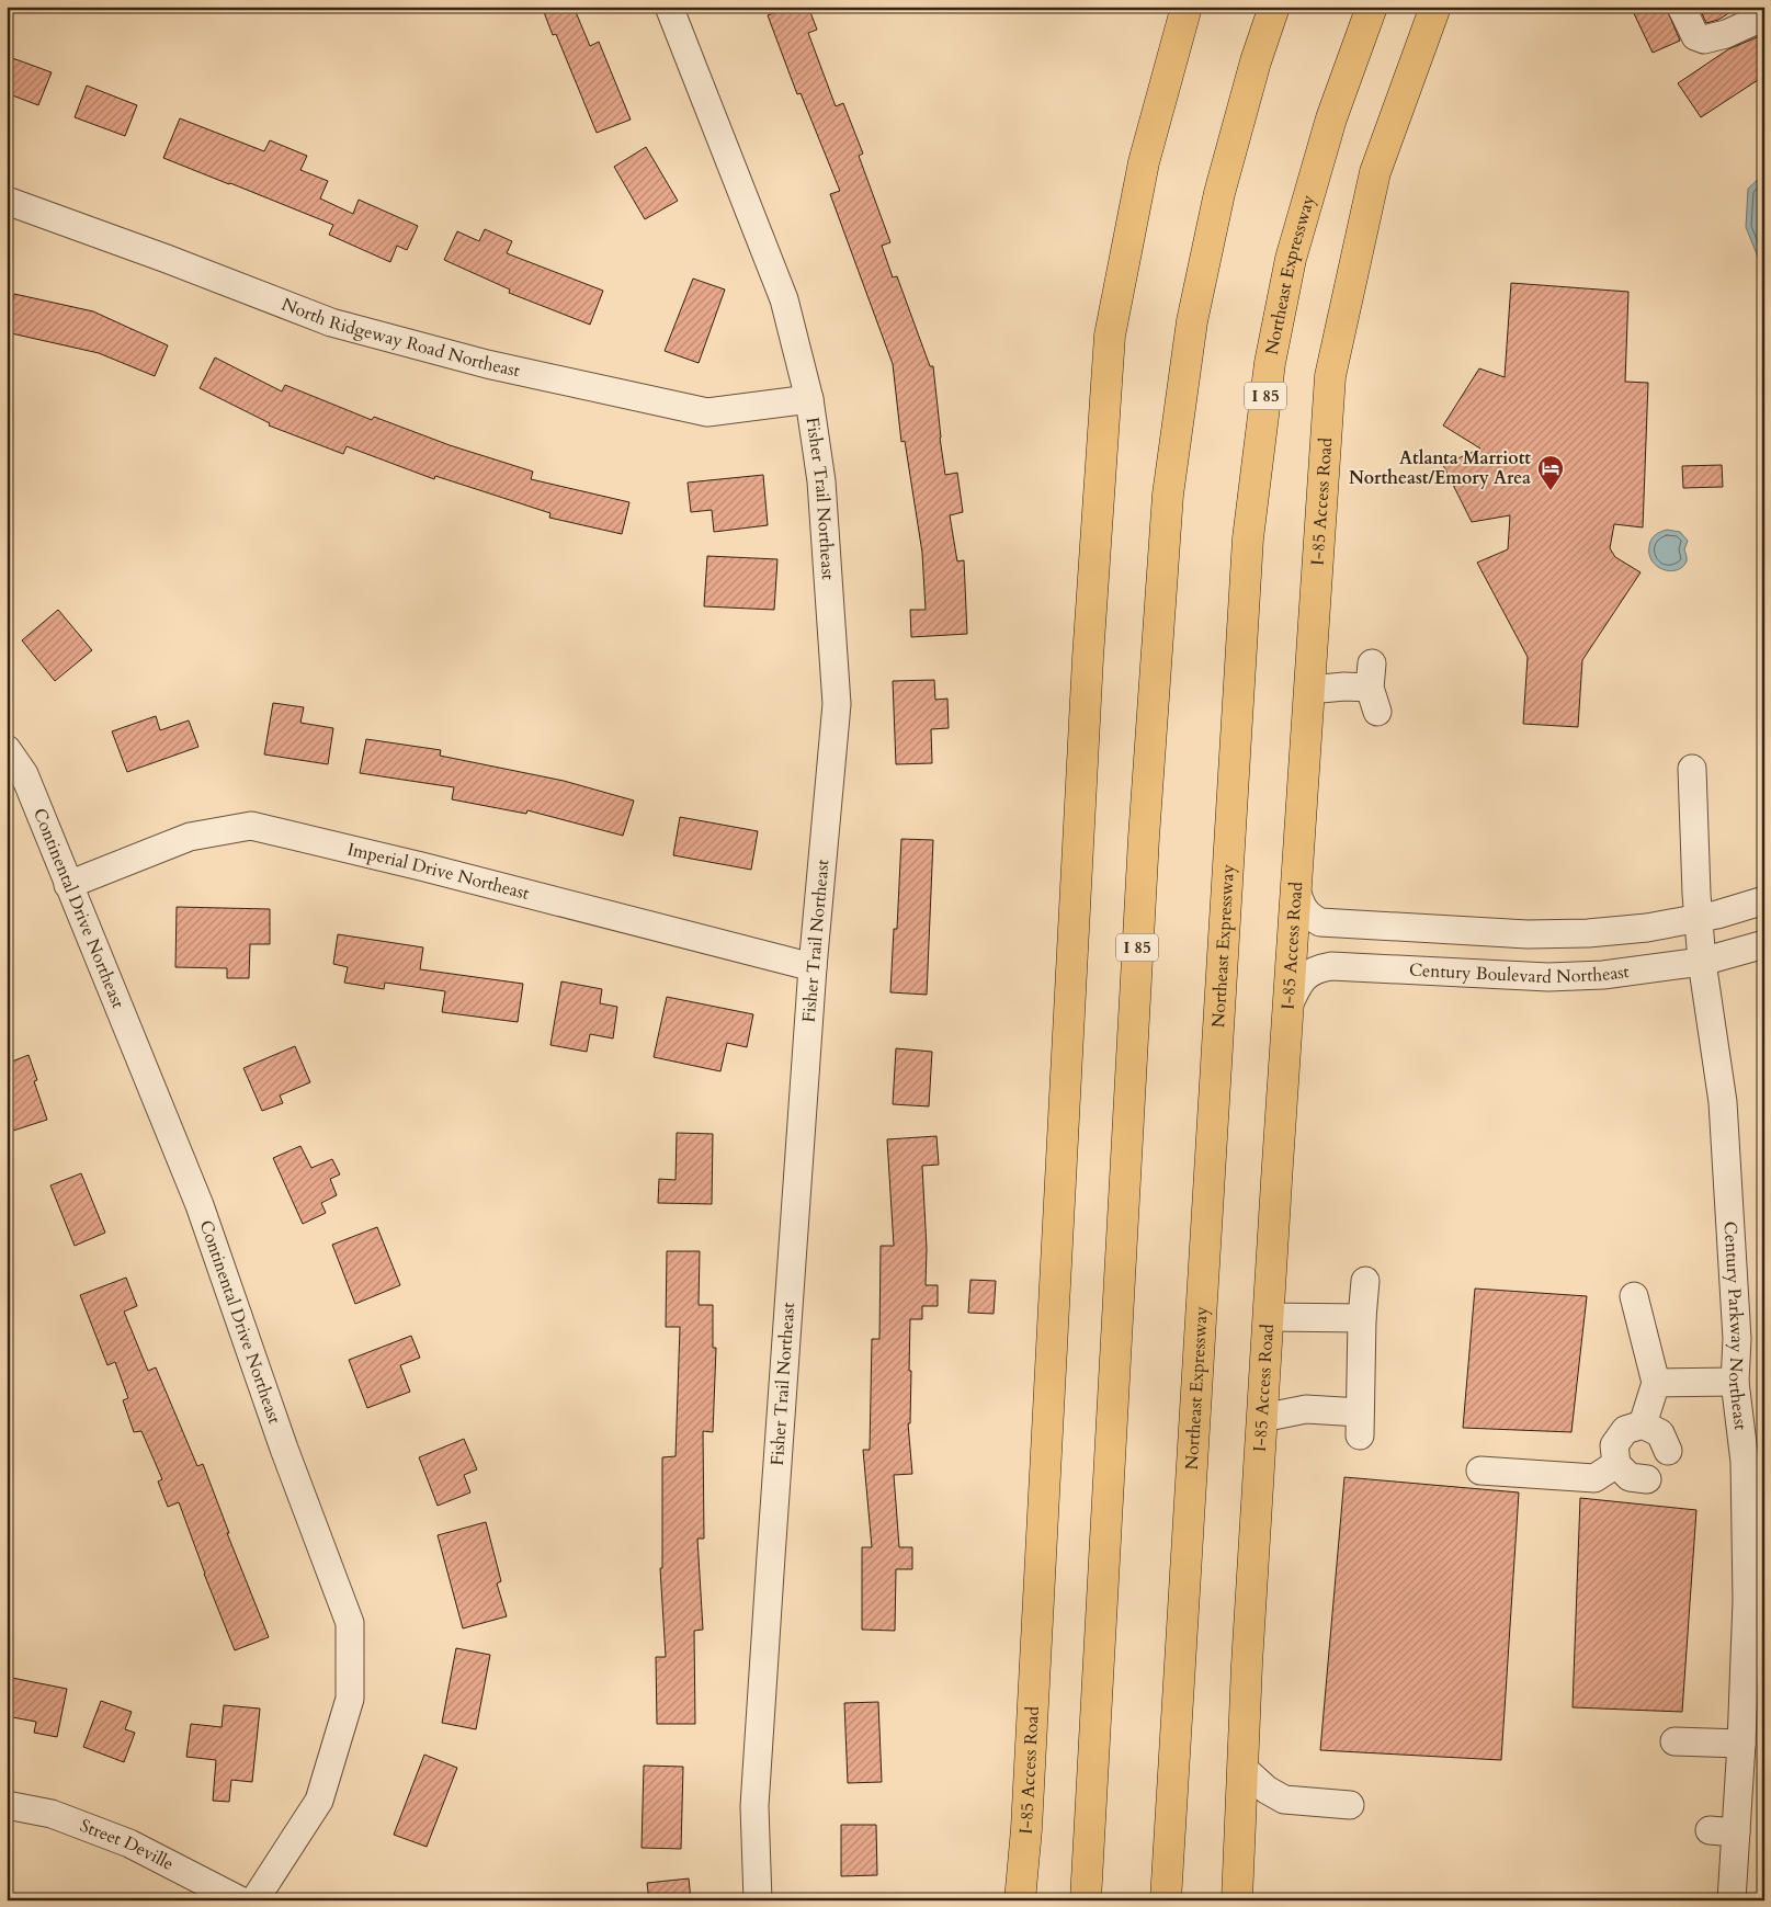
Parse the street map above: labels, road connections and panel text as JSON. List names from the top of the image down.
{
  "streets": {
    "main road": ["Northeast Expressway", "I 85", "I-85 Access Road"],
    "street": [
      "North Ridgeway Road Northeast",
      "Fisher Trail Northeast",
      "Imperial Drive Northeast",
      "Continental Drive Northeast",
      "Century Boulevard Northeast",
      "Century Parkway Northeast",
      "Street Deville"
    ]
  },
  "crossings": [
    ["North Ridgeway Road Northeast", "Fisher Trail Northeast"],
    ["Fisher Trail Northeast", "Imperial Drive Northeast"],
    ["I-85 Access Road", "Century Boulevard Northeast"],
    ["Imperial Drive Northeast", "Continental Drive Northeast"],
    ["Century Boulevard Northeast", "Century Parkway Northeast"]
  ],
  "places": {
    "hotel": ["Atlanta Marriott Northeast/Emory Area"]
  }
}
